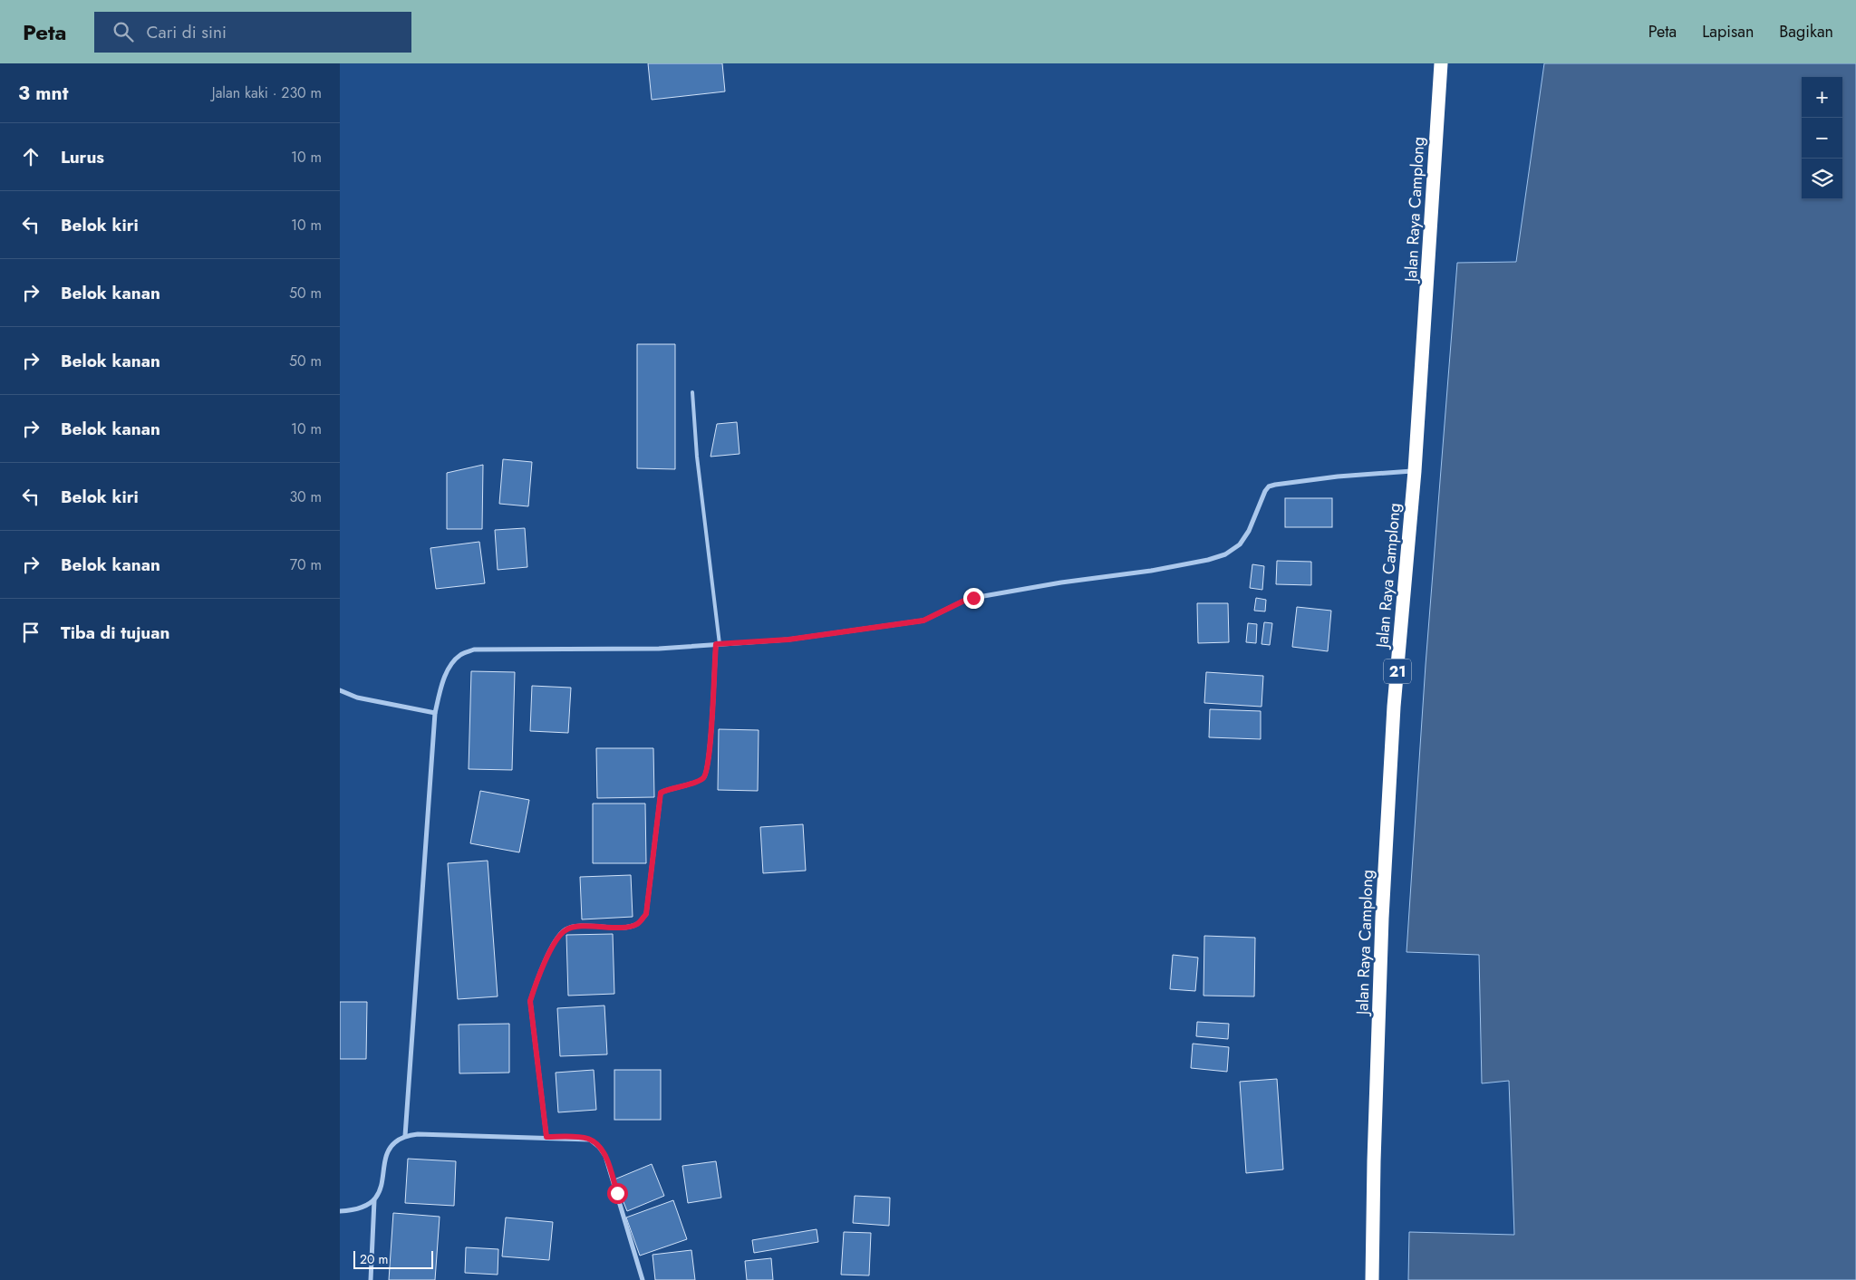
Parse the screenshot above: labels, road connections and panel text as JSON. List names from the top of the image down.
{
  "streets": {
    "highway": ["Jalan Raya Camplong", "21"]
  },
  "scale_bar": "20 m",
  "page": {
    "header": "Peta",
    "search": "Cari di sini",
    "nav": ["Peta", "Lapisan", "Bagikan"],
    "heading": ["3 mnt", "Jalan kaki · 230 m"],
    "map_buttons": ["+", "−"],
    "list": [
      ["Lurus", "10 m"],
      ["Belok kiri", "10 m"],
      ["Belok kanan", "50 m"],
      ["Belok kanan", "50 m"],
      ["Belok kanan", "10 m"],
      ["Belok kiri", "30 m"],
      ["Belok kanan", "70 m"],
      "Tiba di tujuan"
    ],
    "scale": "20 m"
  }
}
